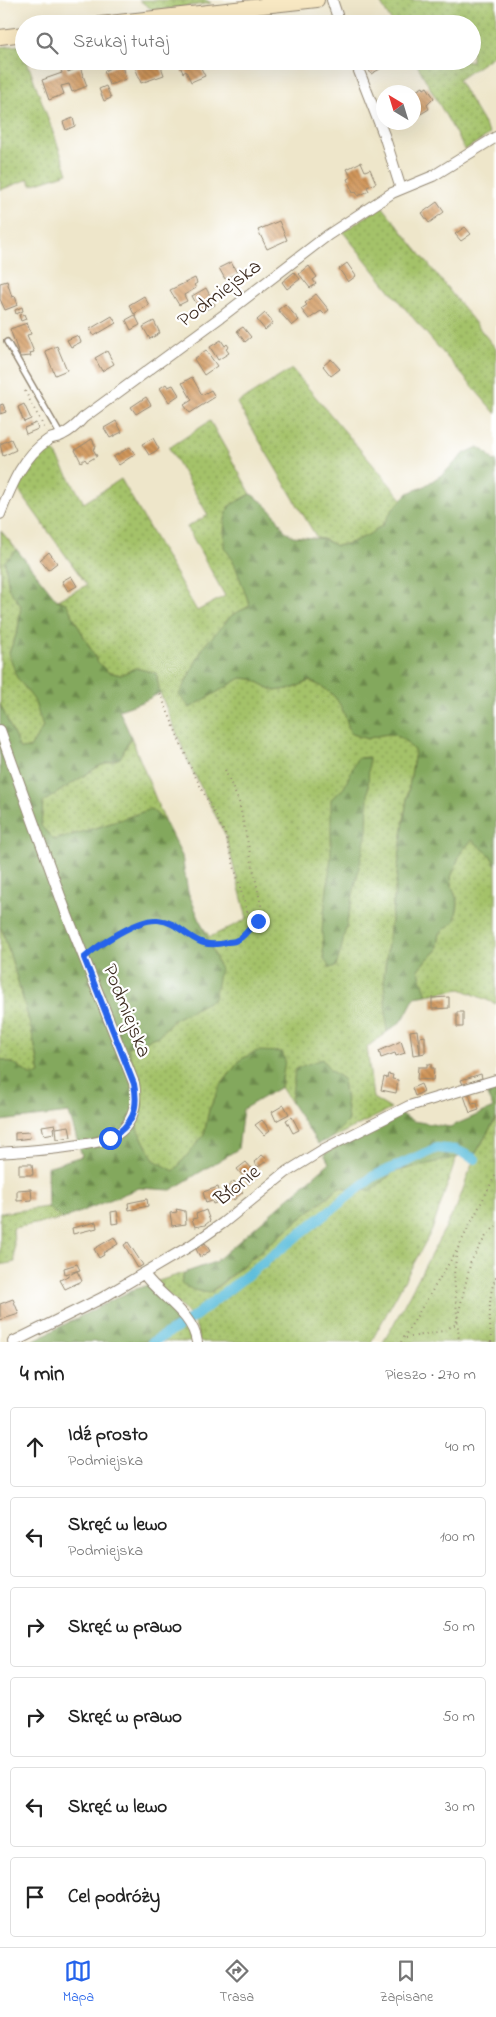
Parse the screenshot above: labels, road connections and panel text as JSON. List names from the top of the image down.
{
  "streets": {
    "street": ["Podmiejska", "Błonie"]
  },
  "north": "top left",
  "page": {
    "search": "Szukaj tutaj",
    "heading": ["4 min", "Pieszo · 270 m"],
    "list": [
      ["Idź prosto", "Podmiejska", "40 m"],
      ["Skręć w lewo", "Podmiejska", "100 m"],
      ["Skręć w prawo", "50 m"],
      ["Skręć w prawo", "50 m"],
      ["Skręć w lewo", "30 m"],
      "Cel podróży"
    ],
    "nav": ["Mapa", "Trasa", "Zapisane"]
  }
}
